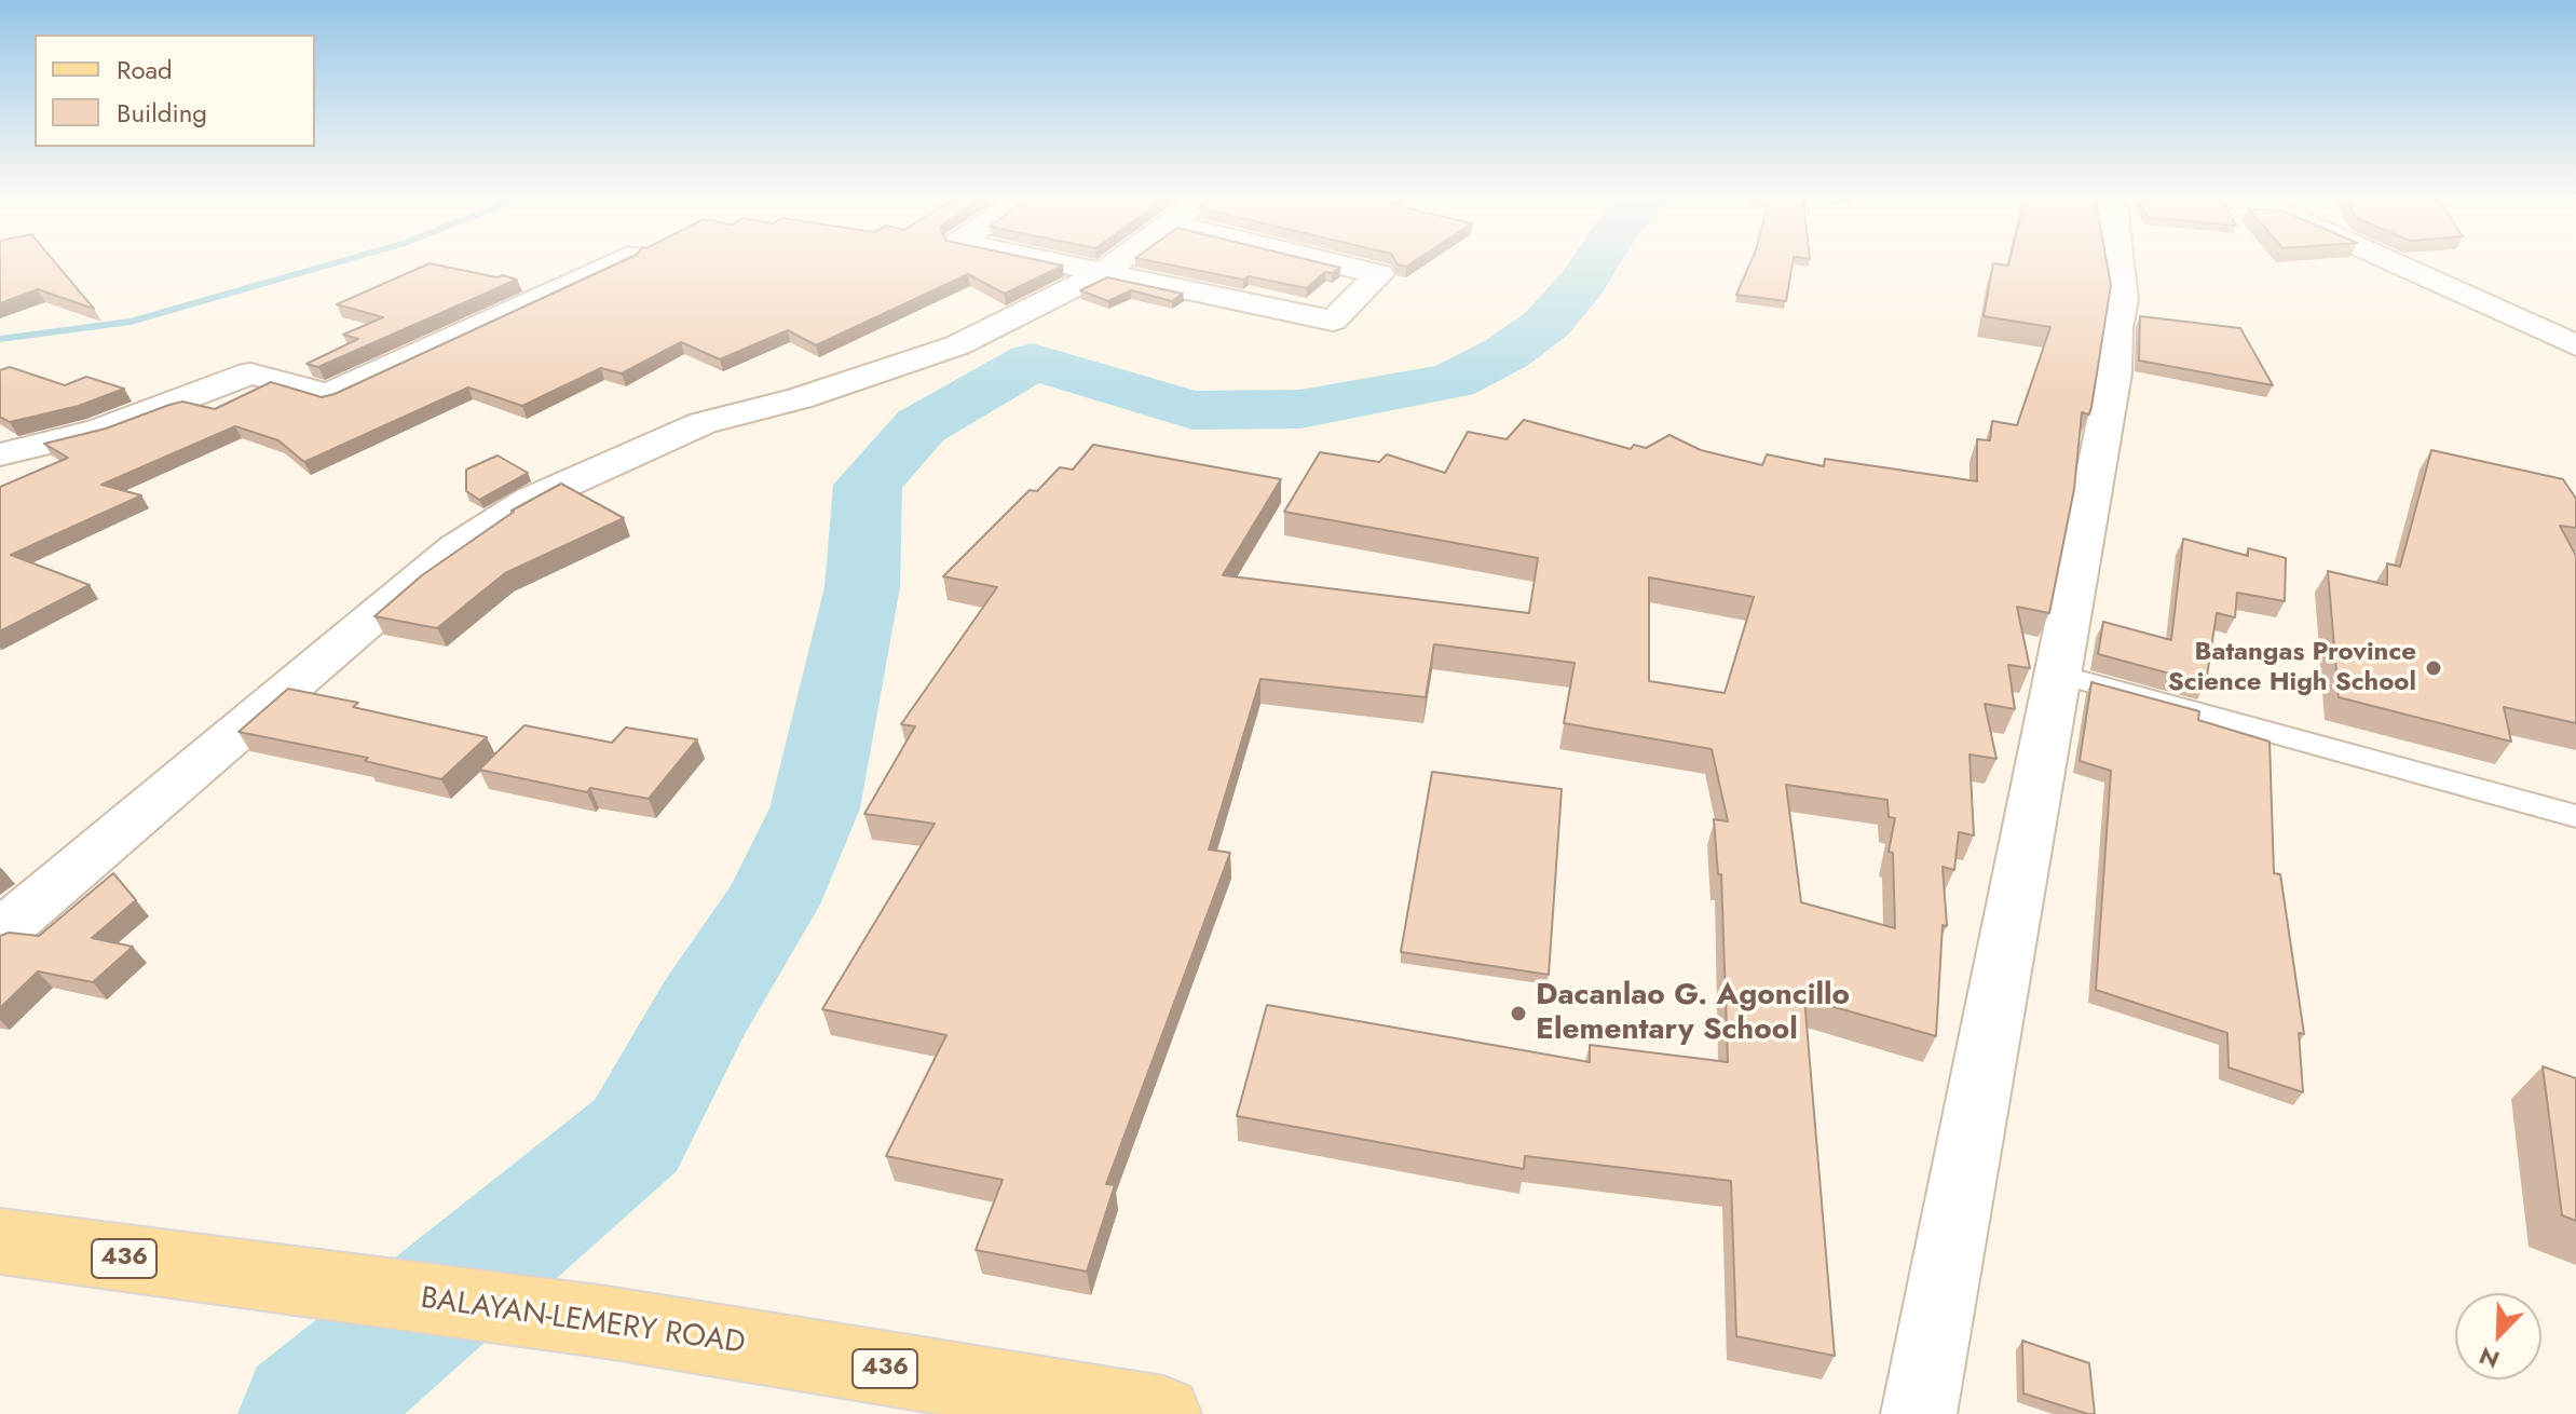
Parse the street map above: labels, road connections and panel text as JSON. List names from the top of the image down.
{
  "streets": {
    "main road": ["436", "BALAYAN-LEMERY ROAD"]
  },
  "places": ["Batangas Province Science High School", "Dacanlao G. Agoncillo Elementary School"],
  "legend": ["Road", "Building"],
  "north": "bottom left"
}
